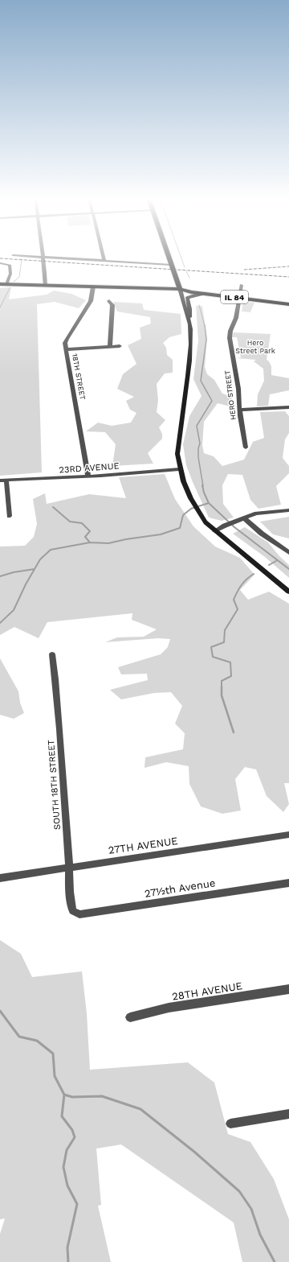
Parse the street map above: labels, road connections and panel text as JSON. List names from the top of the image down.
{
  "streets": {
    "main road": ["IL 84"],
    "street": [
      "18TH STREET",
      "HERO STREET",
      "23RD AVENUE",
      "SOUTH 18TH STREET",
      "27TH AVENUE",
      "27½th Avenue",
      "28TH AVENUE"
    ]
  },
  "crossings": [
    ["IL 84", "HERO STREET"],
    ["18TH STREET", "23RD AVENUE"],
    ["SOUTH 18TH STREET", "27TH AVENUE"],
    ["SOUTH 18TH STREET", "27½th Avenue"]
  ],
  "parks": ["Hero Street Park"]
}
